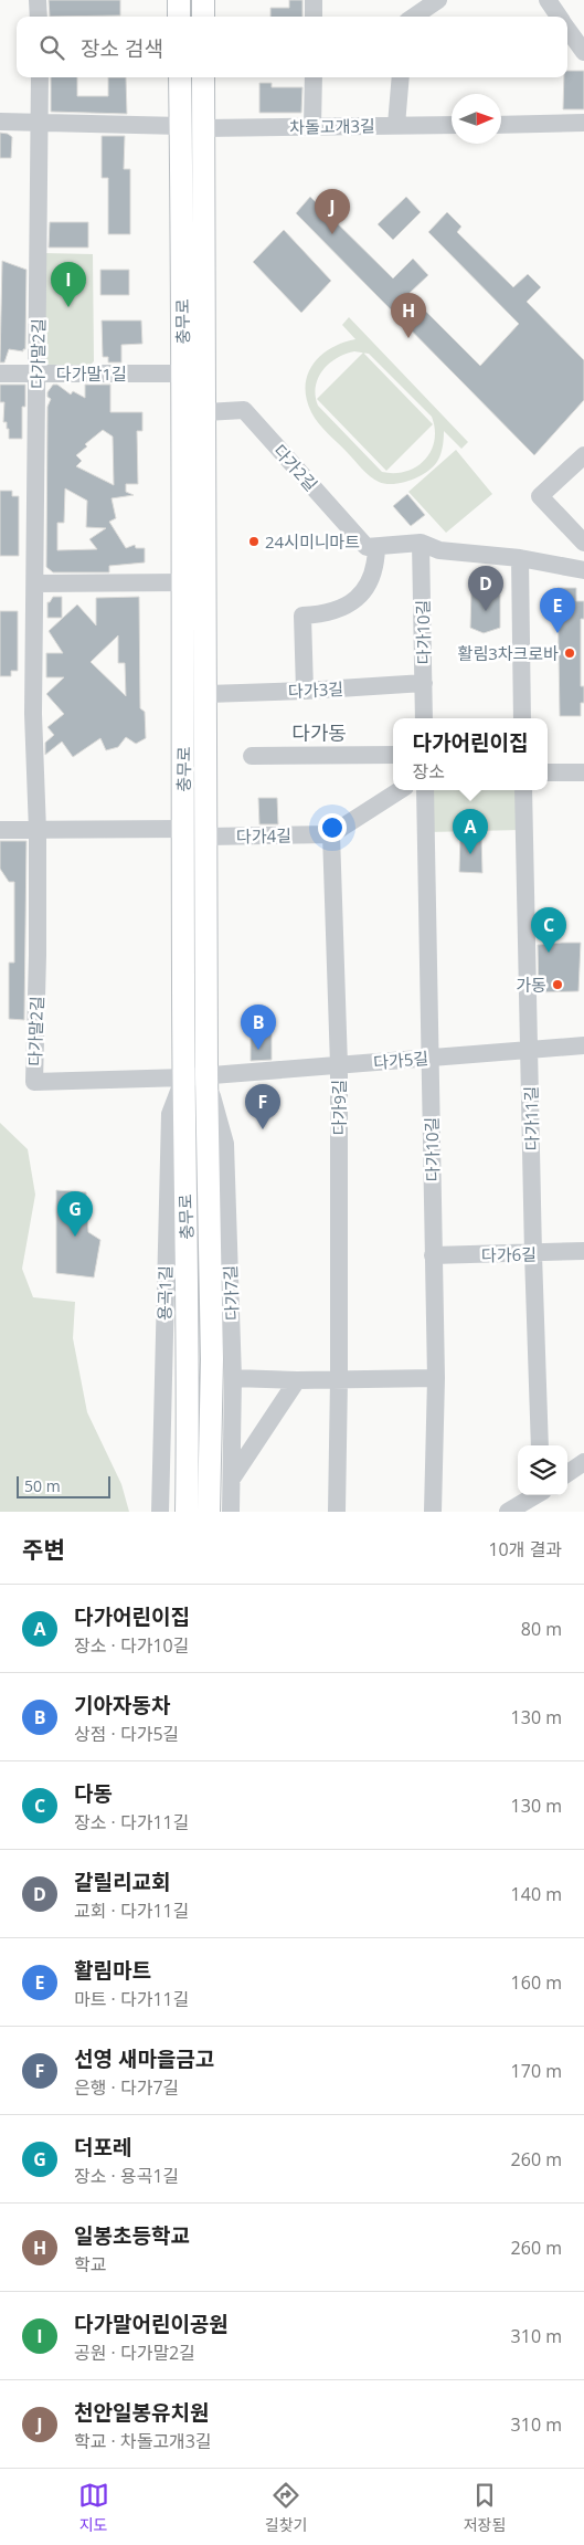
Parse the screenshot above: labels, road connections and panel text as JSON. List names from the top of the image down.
{
  "streets": {
    "main road": ["충무로"],
    "street": [
      "차돌고개3길",
      "다가말2길",
      "다가말1길",
      "다가2길",
      "다가10길",
      "다가3길",
      "다가4길",
      "다가5길",
      "다가9길",
      "다가11길",
      "다가6길",
      "용곡1길",
      "다가7길"
    ]
  },
  "crossings": [
    ["차돌고개3길", "충무로"],
    ["충무로", "다가말2길"],
    ["충무로", "다가말1길"],
    ["충무로", "다가2길"],
    ["충무로", "다가3길"],
    ["충무로", "다가4길"],
    ["충무로", "다가5길"],
    ["충무로", "용곡1길"],
    ["충무로", "다가7길"],
    ["다가말2길", "다가말1길"],
    ["다가말2길", "다가5길"],
    ["다가말2길", "용곡1길"],
    ["다가10길", "다가3길"],
    ["다가10길", "다가5길"],
    ["다가10길", "다가6길"],
    ["다가4길", "다가9길"],
    ["다가5길", "다가9길"],
    ["다가5길", "다가11길"],
    ["다가5길", "용곡1길"],
    ["다가5길", "다가7길"],
    ["다가11길", "다가6길"]
  ],
  "districts": ["다가동"],
  "places": ["24시미니마트", "활림3차크로바", "가동"],
  "scale_bar": "50 m",
  "north": "right",
  "page": {
    "search": "장소 검색",
    "pins": [
      "J",
      "I",
      "H",
      "D",
      "E",
      "A",
      "C",
      "B",
      "F",
      "G"
    ],
    "popup": ["다가어린이집", "장소"],
    "scale": "50 m",
    "heading": ["주변", "10개 결과"],
    "list": [
      {
        "mark": "A",
        "name": "다가어린이집",
        "note": "장소 · 다가10길",
        "value": "80 m"
      },
      {
        "mark": "B",
        "name": "기아자동차",
        "note": "상점 · 다가5길",
        "value": "130 m"
      },
      {
        "mark": "C",
        "name": "다동",
        "note": "장소 · 다가11길",
        "value": "130 m"
      },
      {
        "mark": "D",
        "name": "갈릴리교회",
        "note": "교회 · 다가11길",
        "value": "140 m"
      },
      {
        "mark": "E",
        "name": "활림마트",
        "note": "마트 · 다가11길",
        "value": "160 m"
      },
      {
        "mark": "F",
        "name": "선영 새마을금고",
        "note": "은행 · 다가7길",
        "value": "170 m"
      },
      {
        "mark": "G",
        "name": "더포레",
        "note": "장소 · 용곡1길",
        "value": "260 m"
      },
      {
        "mark": "H",
        "name": "일봉초등학교",
        "note": "학교",
        "value": "260 m"
      },
      {
        "mark": "I",
        "name": "다가말어린이공원",
        "note": "공원 · 다가말2길",
        "value": "310 m"
      },
      {
        "mark": "J",
        "name": "천안일봉유치원",
        "note": "학교 · 차돌고개3길",
        "value": "310 m"
      }
    ],
    "nav": ["지도", "길찾기", "저장됨"]
  }
}
